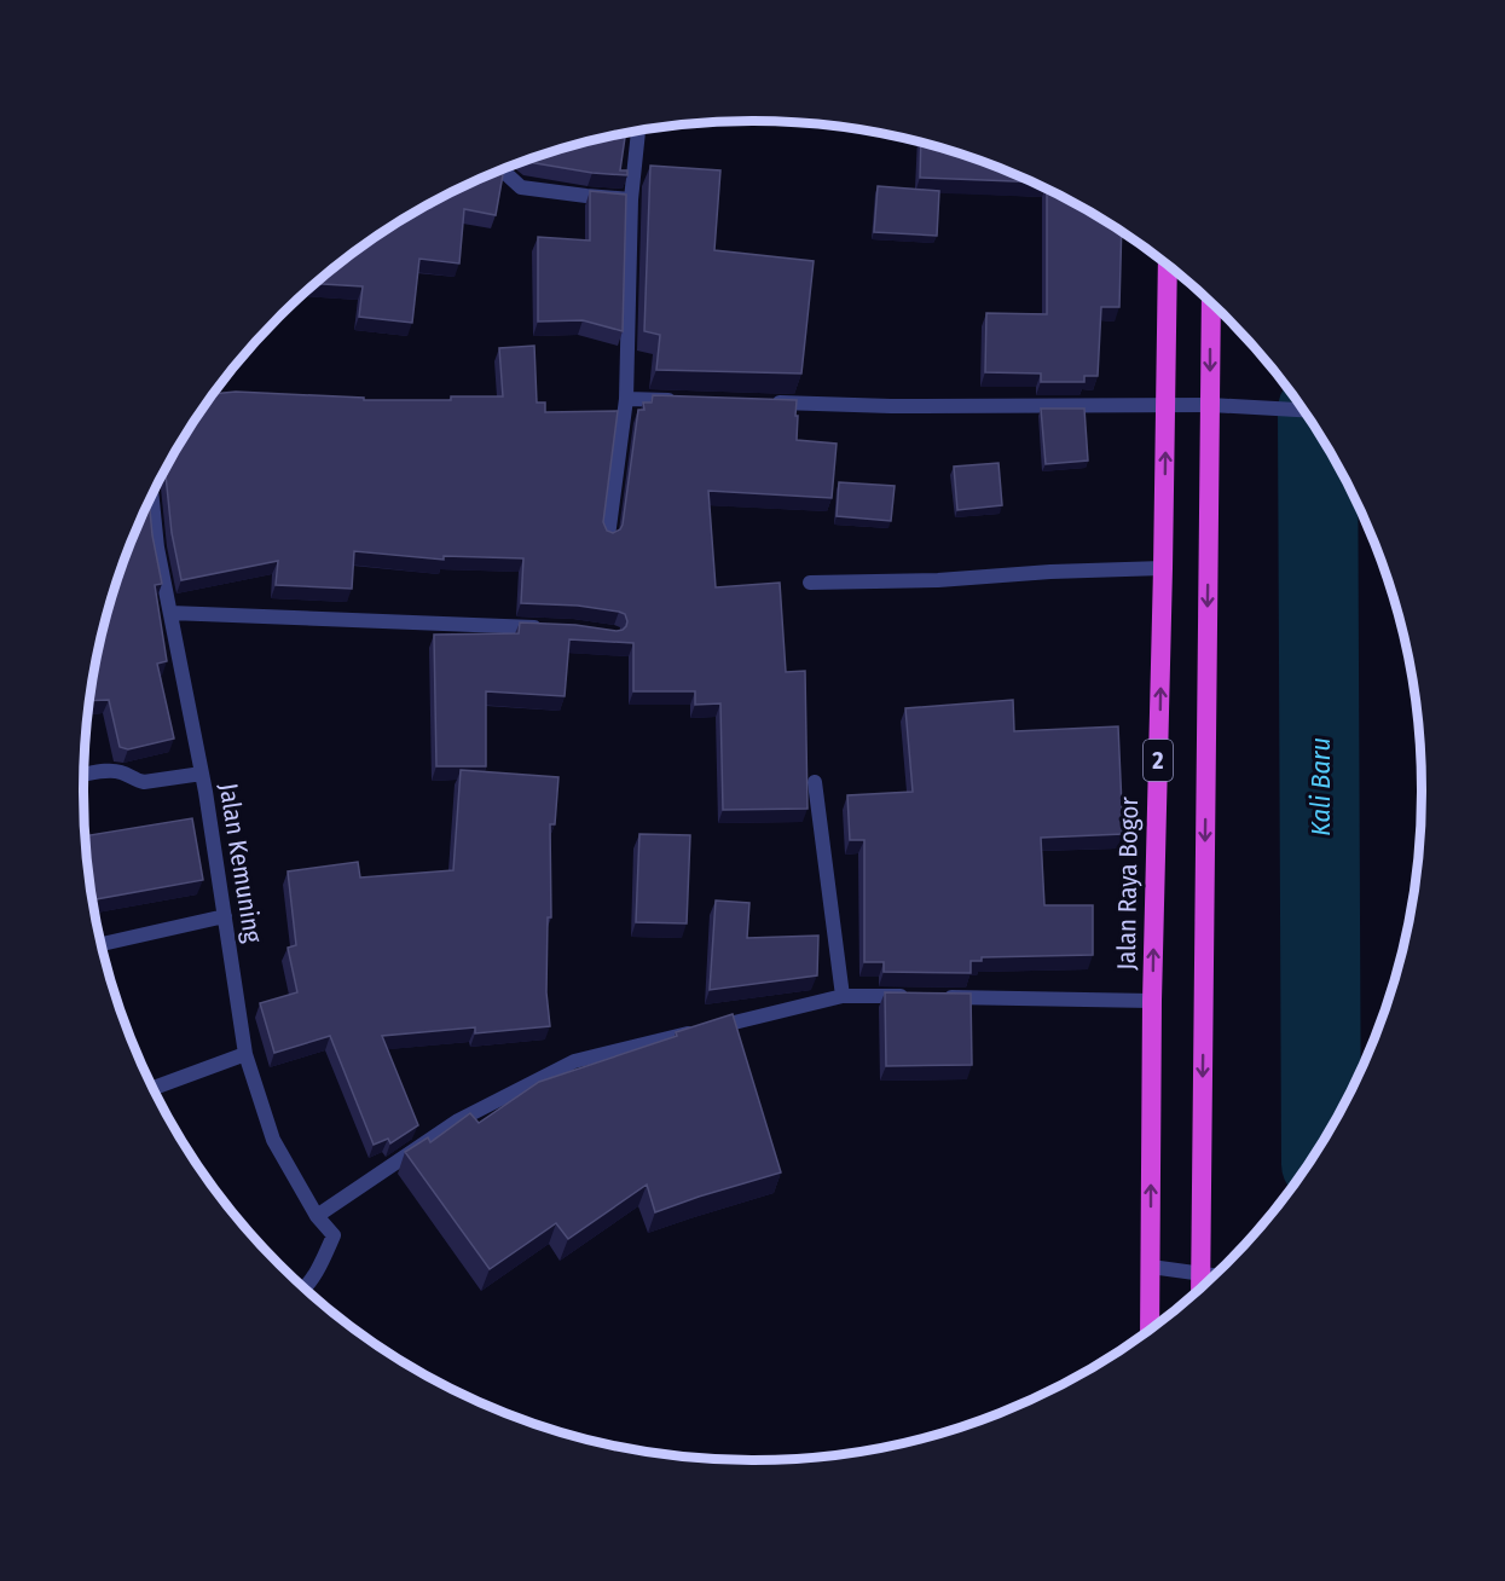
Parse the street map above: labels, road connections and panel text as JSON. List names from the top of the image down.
{
  "streets": {
    "highway": ["2", "Jalan Raya Bogor"],
    "street": ["Jalan Kemuning"]
  },
  "water": ["Kali Baru"]
}
